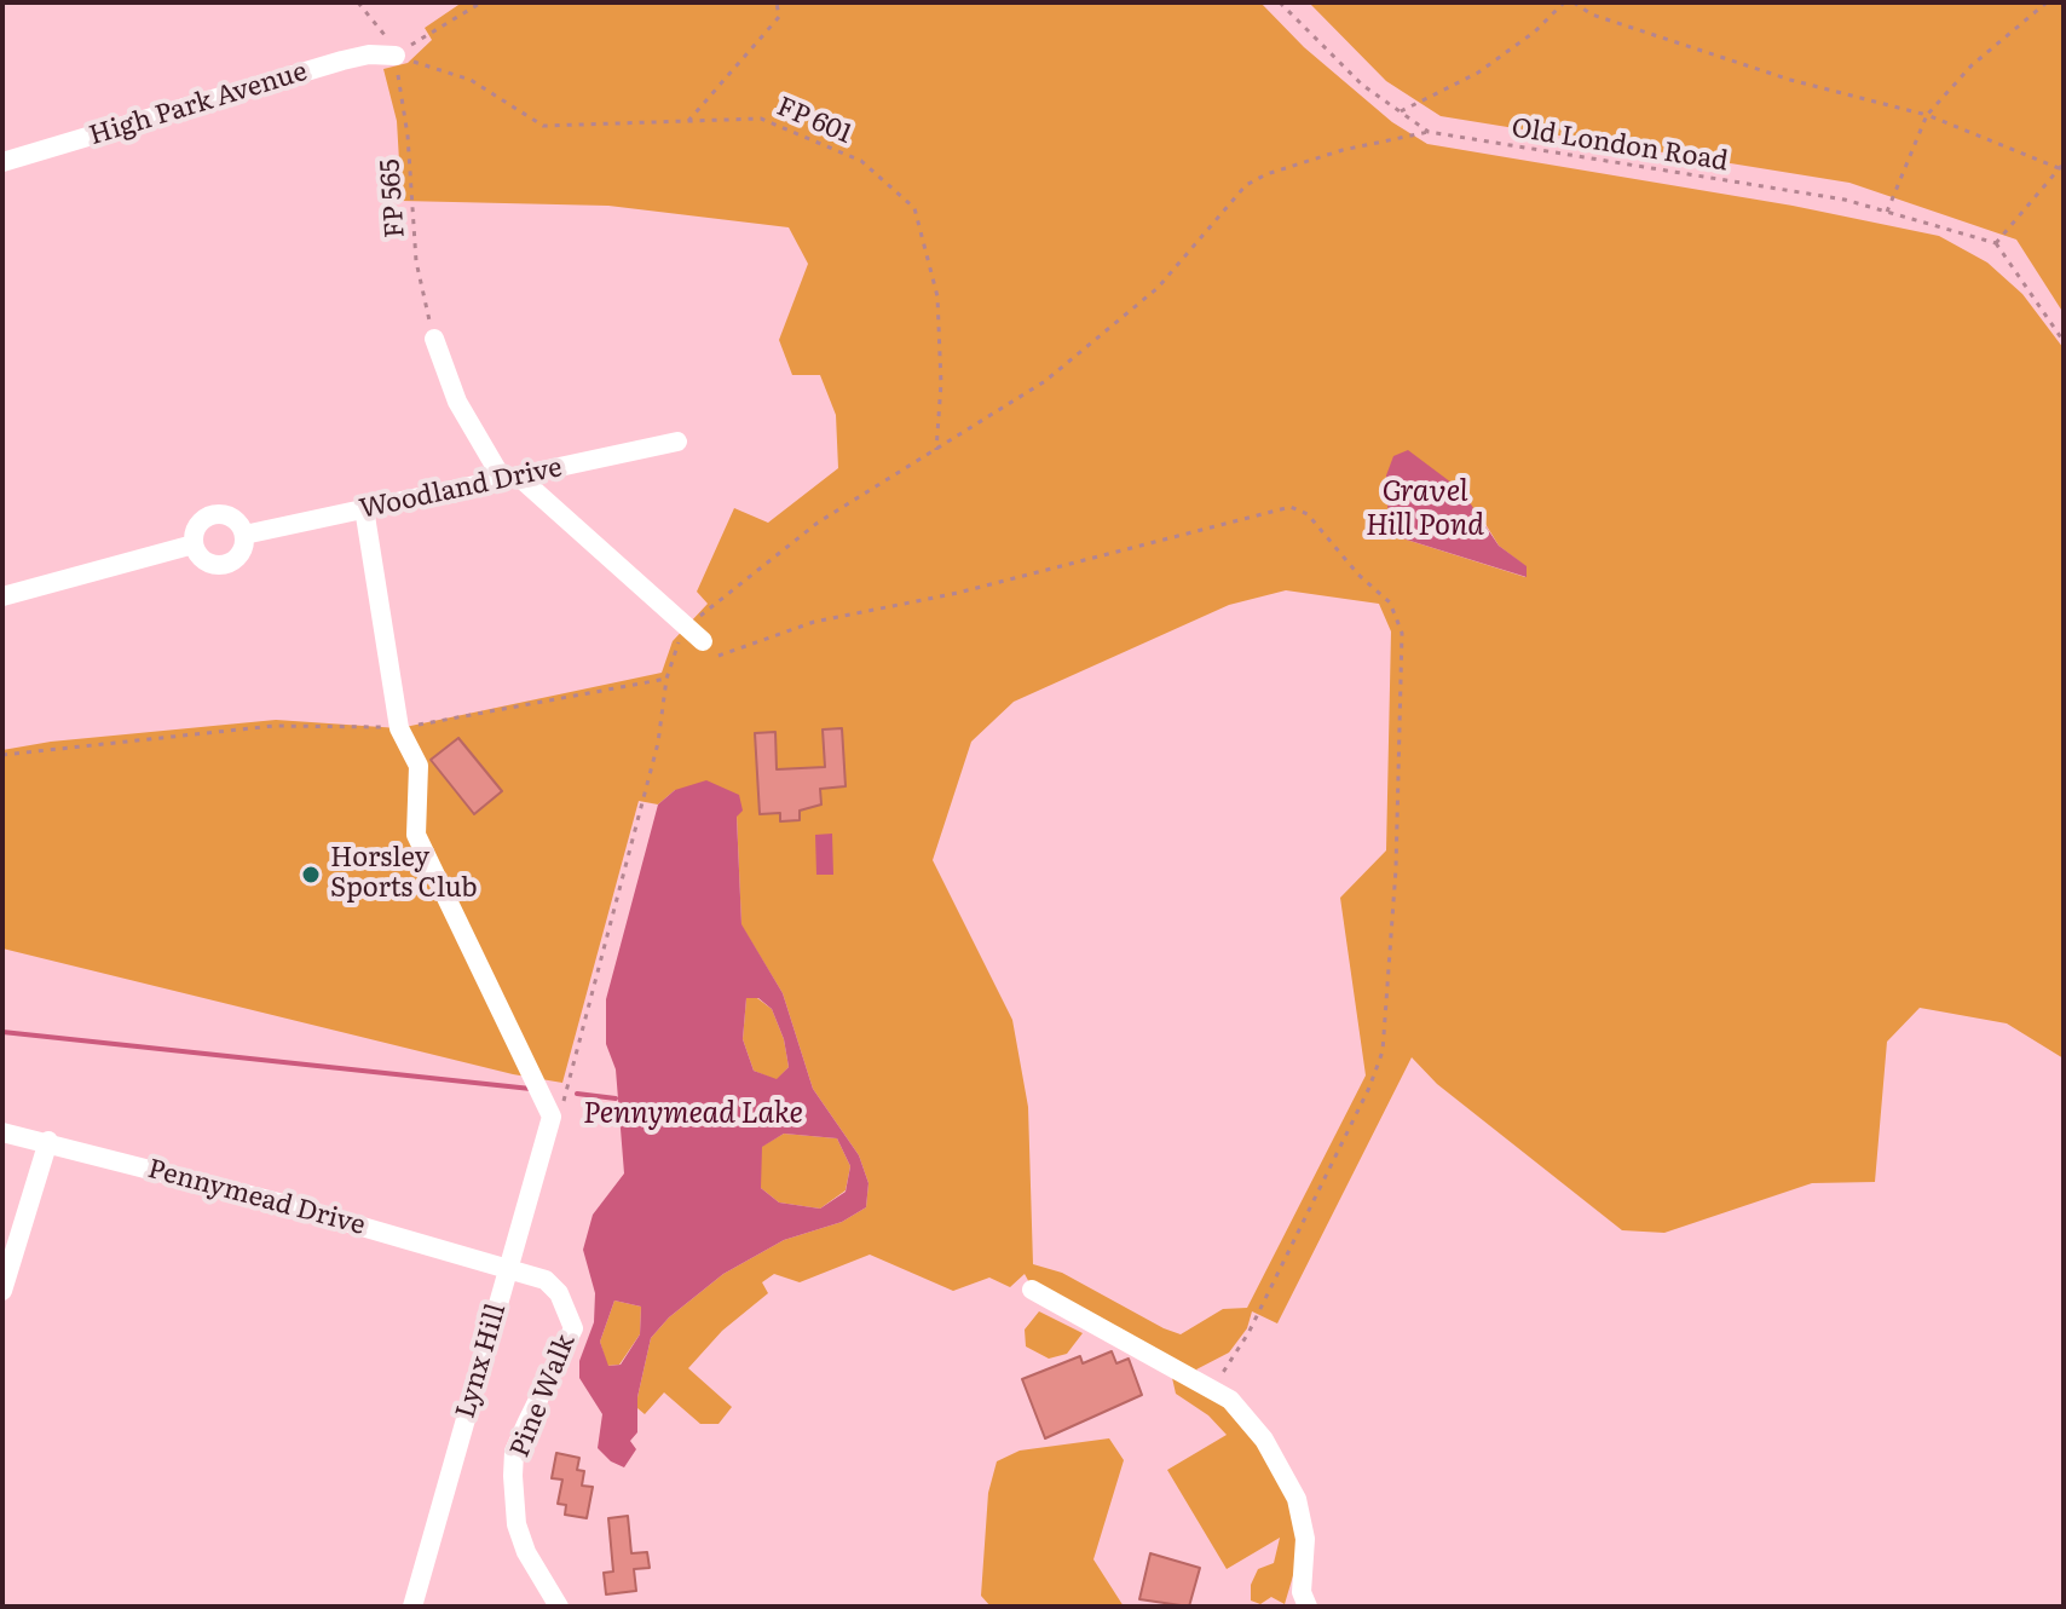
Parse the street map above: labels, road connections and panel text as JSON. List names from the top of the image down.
{
  "streets": {
    "street": [
      "High Park Avenue",
      "Woodland Drive",
      "Pennymead Drive",
      "Lynx Hill",
      "Pine Walk"
    ],
    "path": ["FP 601", "Old London Road", "FP 565"]
  },
  "crossings": [
    ["High Park Avenue", "FP 601"],
    ["High Park Avenue", "FP 565"],
    ["FP 601", "FP 565"],
    ["Pennymead Drive", "Lynx Hill"],
    ["Pennymead Drive", "Pine Walk"],
    ["Lynx Hill", "Pine Walk"]
  ],
  "water": ["Gravel Hill Pond", "Pennymead Lake"],
  "places": ["Horsley Sports Club"]
}
